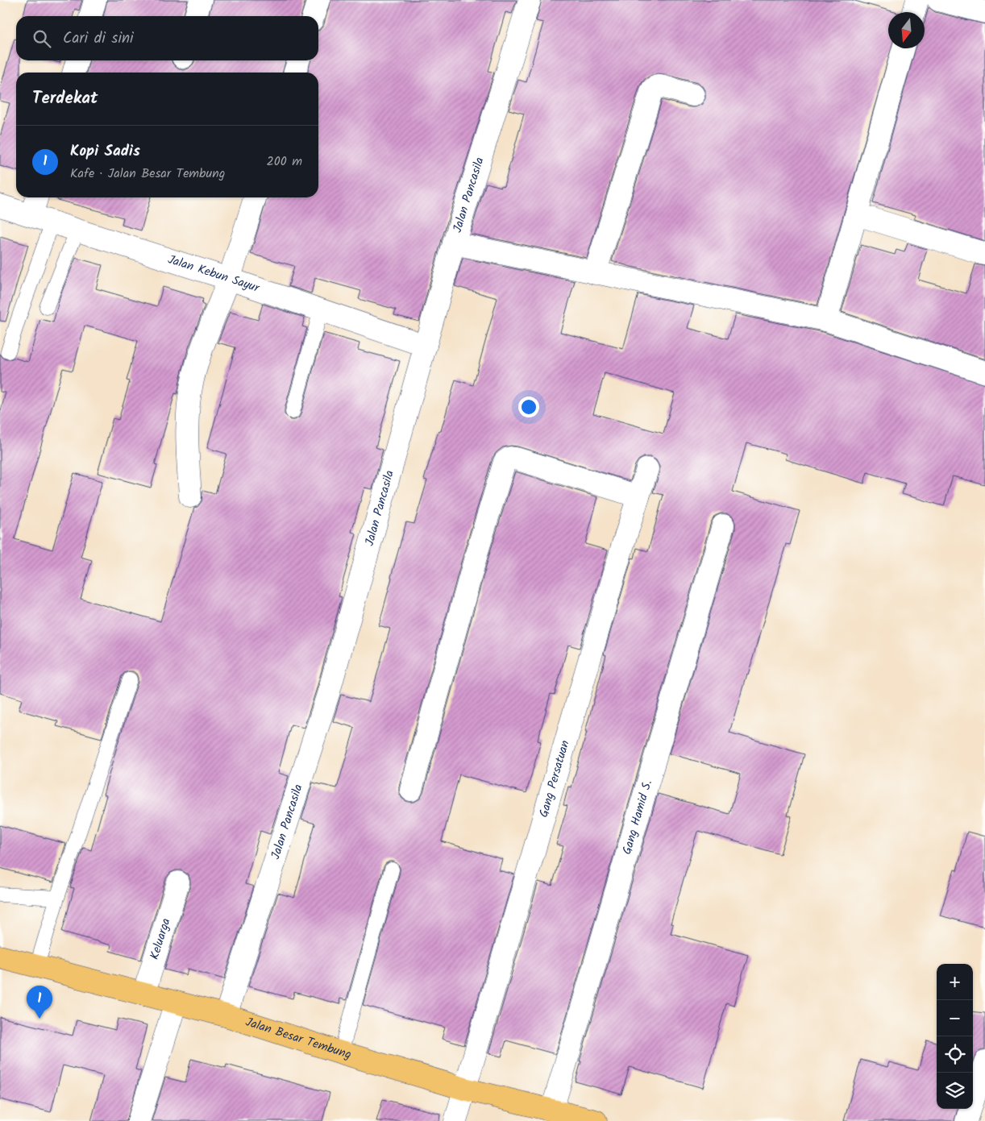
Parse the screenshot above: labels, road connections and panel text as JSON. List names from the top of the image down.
{
  "streets": {
    "highway": ["Jalan Besar Tembung"],
    "street": [
      "Jalan Pancasila",
      "Jalan Kebun Sayur",
      "Gang Persatuan",
      "Gang Hamid S.",
      "Keluarga"
    ]
  },
  "crossings": [
    ["Jalan Pancasila", "Jalan Kebun Sayur"],
    ["Jalan Pancasila", "Jalan Besar Tembung"],
    ["Gang Persatuan", "Jalan Besar Tembung"],
    ["Gang Hamid S.", "Jalan Besar Tembung"],
    ["Keluarga", "Jalan Besar Tembung"]
  ],
  "north": "bottom",
  "page": {
    "search": "Cari di sini",
    "heading": "Terdekat",
    "list": [
      {
        "mark": "1",
        "name": "Kopi Sadis",
        "note": "Kafe · Jalan Besar Tembung",
        "value": "200 m"
      }
    ],
    "map_buttons": ["+", "−"],
    "pins": "1"
  }
}
